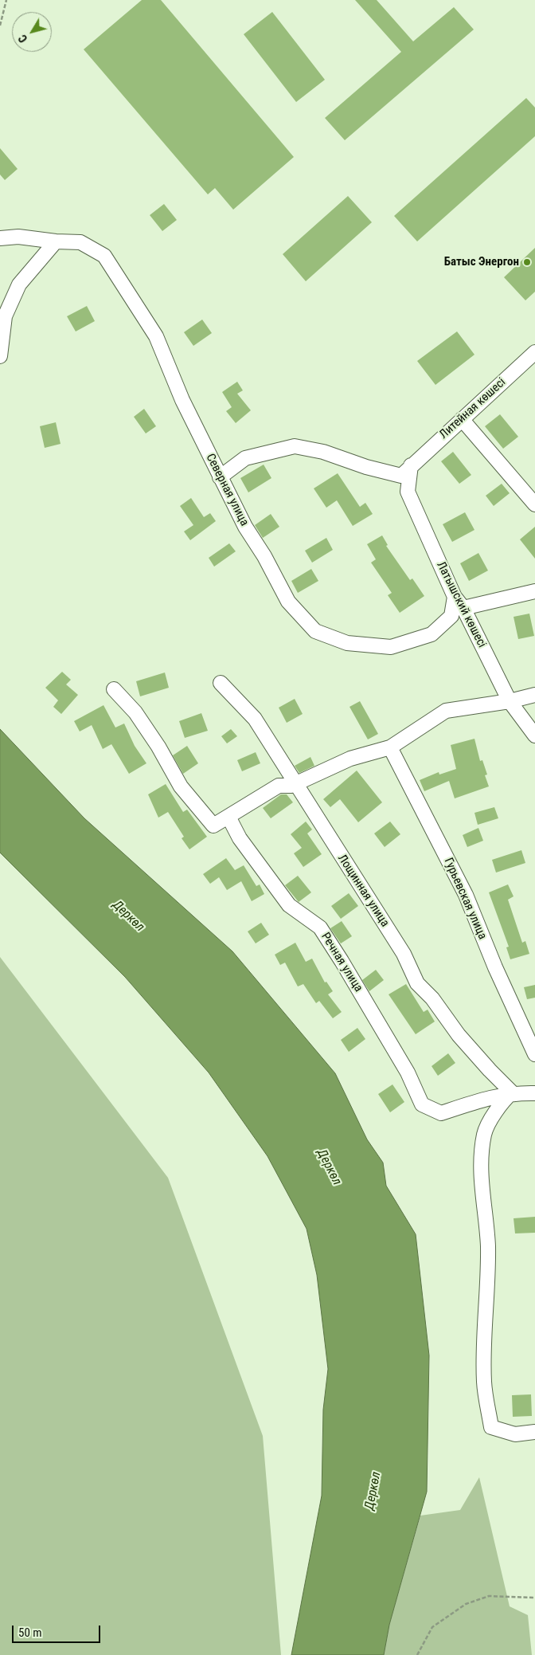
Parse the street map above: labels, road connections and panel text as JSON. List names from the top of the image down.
{
  "streets": {
    "street": [
      "Литейная көшесі",
      "Северная улица",
      "Латышский көшесі",
      "Лощинная улица",
      "Гурьевская улица",
      "Речная улица"
    ]
  },
  "crossings": [
    ["Литейная көшесі", "Северная улица"],
    ["Литейная көшесі", "Латышский көшесі"],
    ["Северная улица", "Латышский көшесі"],
    ["Лощинная улица", "Речная улица"]
  ],
  "water": ["Деркөл"],
  "places": ["Батыс Энергон"],
  "scale_bar": "50 m",
  "north": "bottom left"
}
